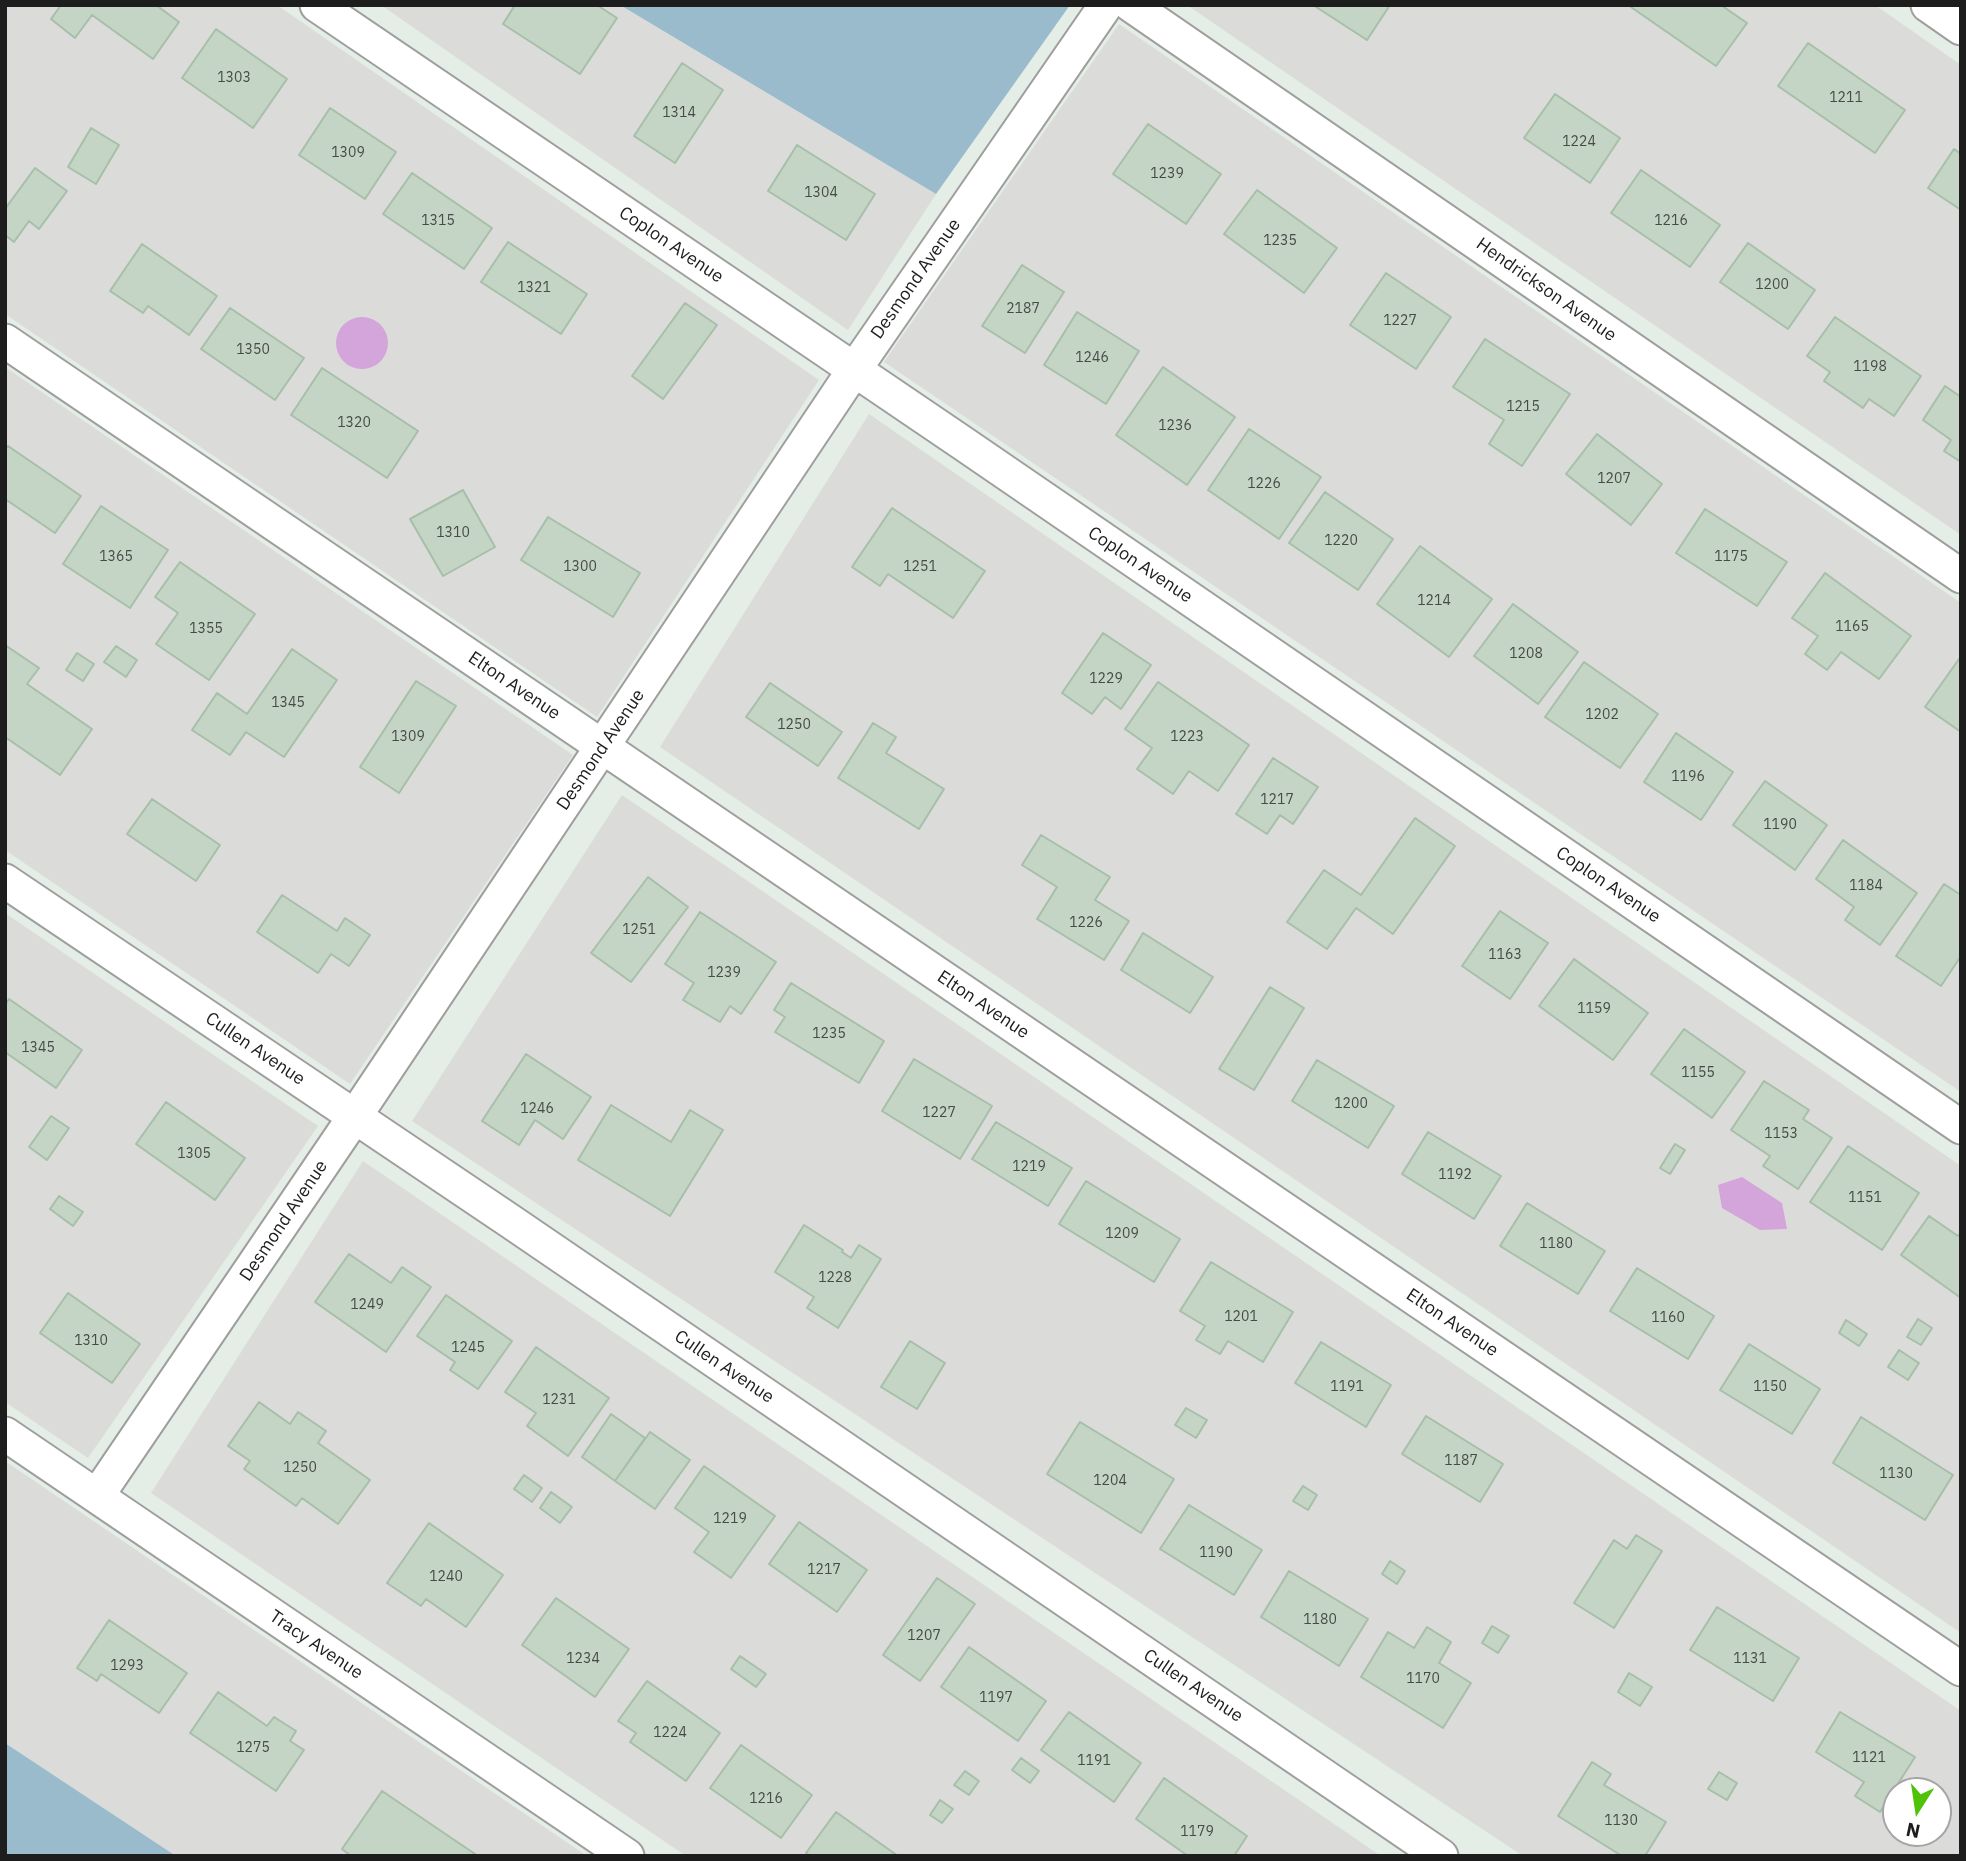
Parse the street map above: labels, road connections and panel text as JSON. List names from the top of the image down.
{
  "streets": {
    "street": [
      "Coplon Avenue",
      "Desmond Avenue",
      "Hendrickson Avenue",
      "Elton Avenue",
      "Cullen Avenue",
      "Tracy Avenue"
    ]
  },
  "crossings": [
    ["Coplon Avenue", "Desmond Avenue"],
    ["Desmond Avenue", "Elton Avenue"],
    ["Desmond Avenue", "Cullen Avenue"],
    ["Desmond Avenue", "Tracy Avenue"]
  ],
  "house_numbers": [
    "1303",
    "1211",
    "1314",
    "1224",
    "1309",
    "1239",
    "1304",
    "1315",
    "1216",
    "1235",
    "1200",
    "1321",
    "2187",
    "1227",
    "1350",
    "1246",
    "1198",
    "1215",
    "1320",
    "1236",
    "1207",
    "1226",
    "1310",
    "1220",
    "1365",
    "1175",
    "1300",
    "1251",
    "1214",
    "1165",
    "1355",
    "1208",
    "1229",
    "1345",
    "1202",
    "1250",
    "1309",
    "1223",
    "1196",
    "1217",
    "1190",
    "1184",
    "1226",
    "1251",
    "1163",
    "1239",
    "1159",
    "1235",
    "1345",
    "1155",
    "1200",
    "1246",
    "1227",
    "1153",
    "1305",
    "1219",
    "1192",
    "1151",
    "1209",
    "1180",
    "1228",
    "1249",
    "1201",
    "1160",
    "1310",
    "1245",
    "1191",
    "1150",
    "1231",
    "1187",
    "1250",
    "1130",
    "1204",
    "1219",
    "1190",
    "1217",
    "1240",
    "1180",
    "1207",
    "1234",
    "1131",
    "1293",
    "1170",
    "1197",
    "1224",
    "1275",
    "1121",
    "1191",
    "1216",
    "1130",
    "1179"
  ],
  "north": "bottom"
}
